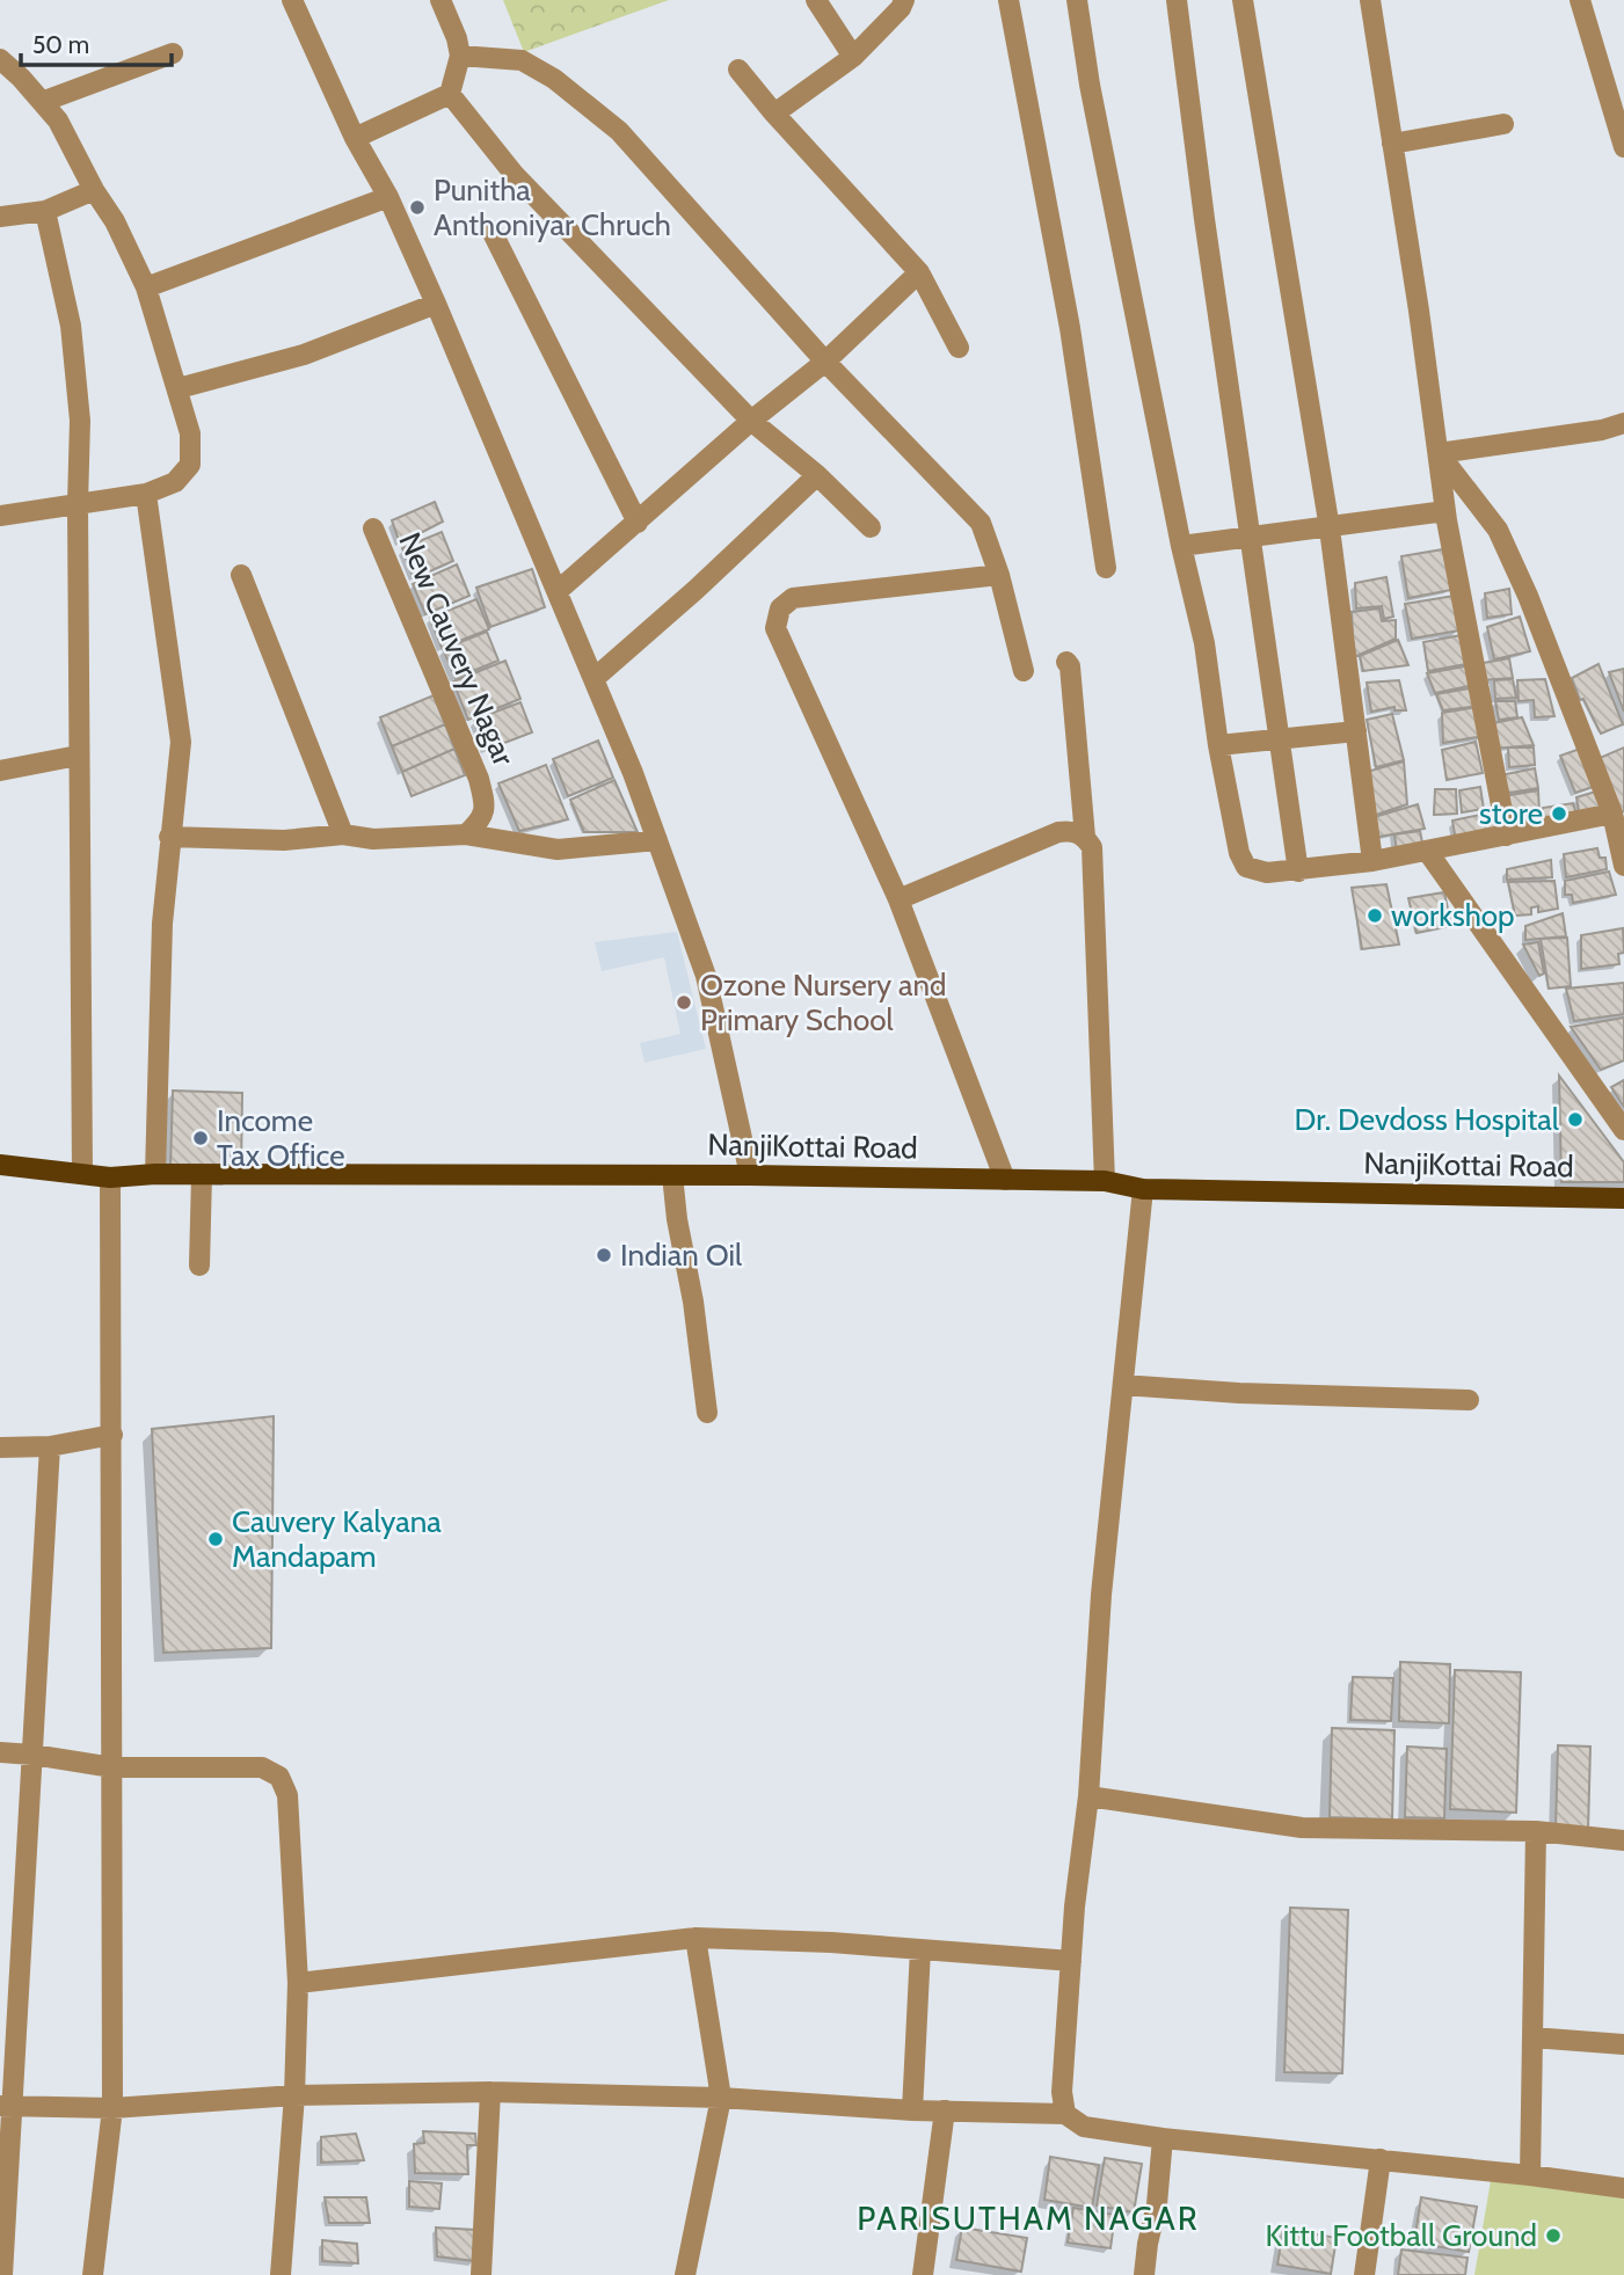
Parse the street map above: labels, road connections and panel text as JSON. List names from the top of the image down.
{
  "streets": {
    "main road": ["NanjiKottai Road"],
    "street": ["New Cauvery Nagar"]
  },
  "districts": ["PARISUTHAM NAGAR"],
  "places": [
    "Punitha Anthoniyar Chruch",
    "store",
    "workshop",
    "Ozone Nursery and Primary School",
    "Dr. Devdoss Hospital",
    "Income Tax Office",
    "Indian Oil",
    "Cauvery Kalyana Mandapam",
    "Kittu Football Ground"
  ],
  "scale_bar": "50 m"
}
